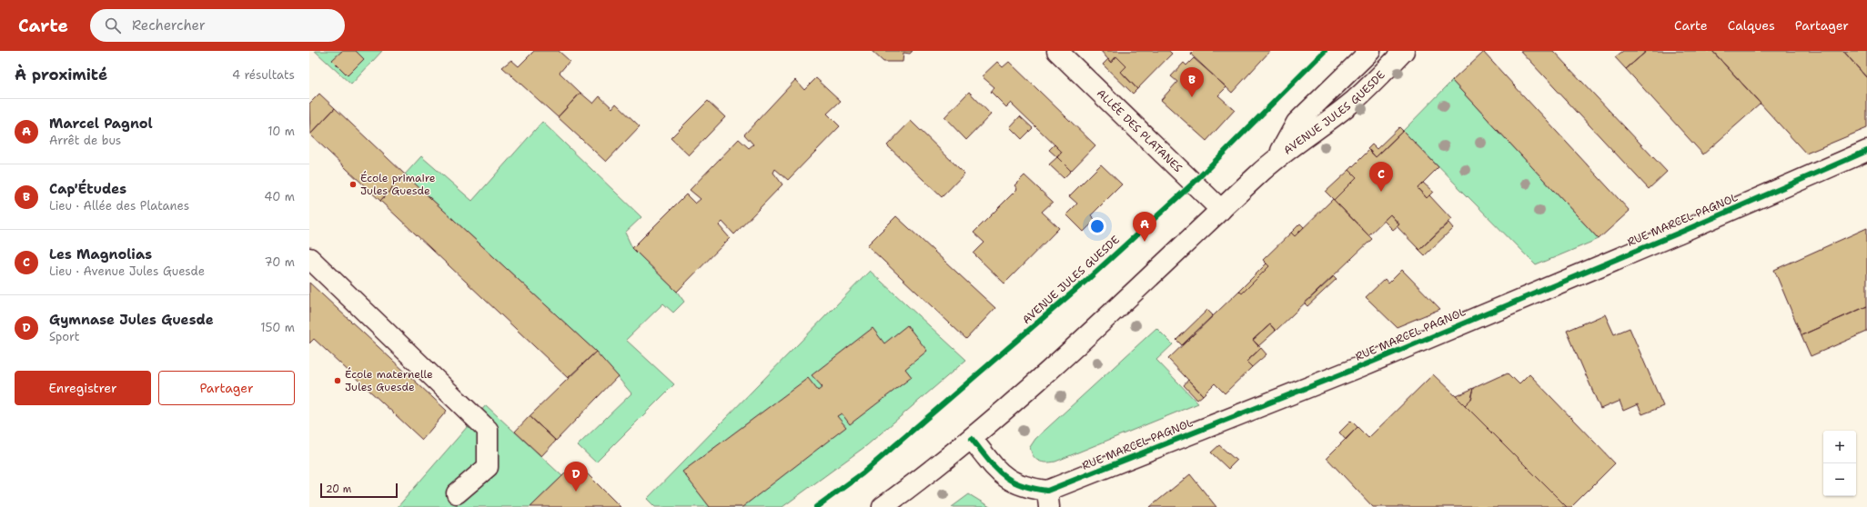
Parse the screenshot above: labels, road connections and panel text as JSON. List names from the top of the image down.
{
  "streets": {
    "street": ["AVENUE JULES GUESDE", "ALLÉE DES PLATANES", "RUE MARCEL PAGNOL"]
  },
  "crossings": [
    ["AVENUE JULES GUESDE", "ALLÉE DES PLATANES"],
    ["AVENUE JULES GUESDE", "RUE MARCEL PAGNOL"]
  ],
  "places": ["École primaire Jules Guesde", "École maternelle Jules Guesde"],
  "scale_bar": "20 m",
  "page": {
    "header": "Carte",
    "search": "Rechercher",
    "nav": ["Carte", "Calques", "Partager"],
    "heading": ["À proximité", "4 résultats"],
    "pins": [
      "B",
      "C",
      "A",
      "D"
    ],
    "list": [
      {
        "mark": "A",
        "name": "Marcel Pagnol",
        "note": "Arrêt de bus",
        "value": "10 m"
      },
      {
        "mark": "B",
        "name": "Cap'Études",
        "note": "Lieu · Allée des Platanes",
        "value": "40 m"
      },
      {
        "mark": "C",
        "name": "Les Magnolias",
        "note": "Lieu · Avenue Jules Guesde",
        "value": "70 m"
      },
      {
        "mark": "D",
        "name": "Gymnase Jules Guesde",
        "note": "Sport",
        "value": "150 m"
      }
    ],
    "buttons": ["Enregistrer", "Partager"],
    "map_buttons": ["+", "−"],
    "scale": "20 m"
  }
}
